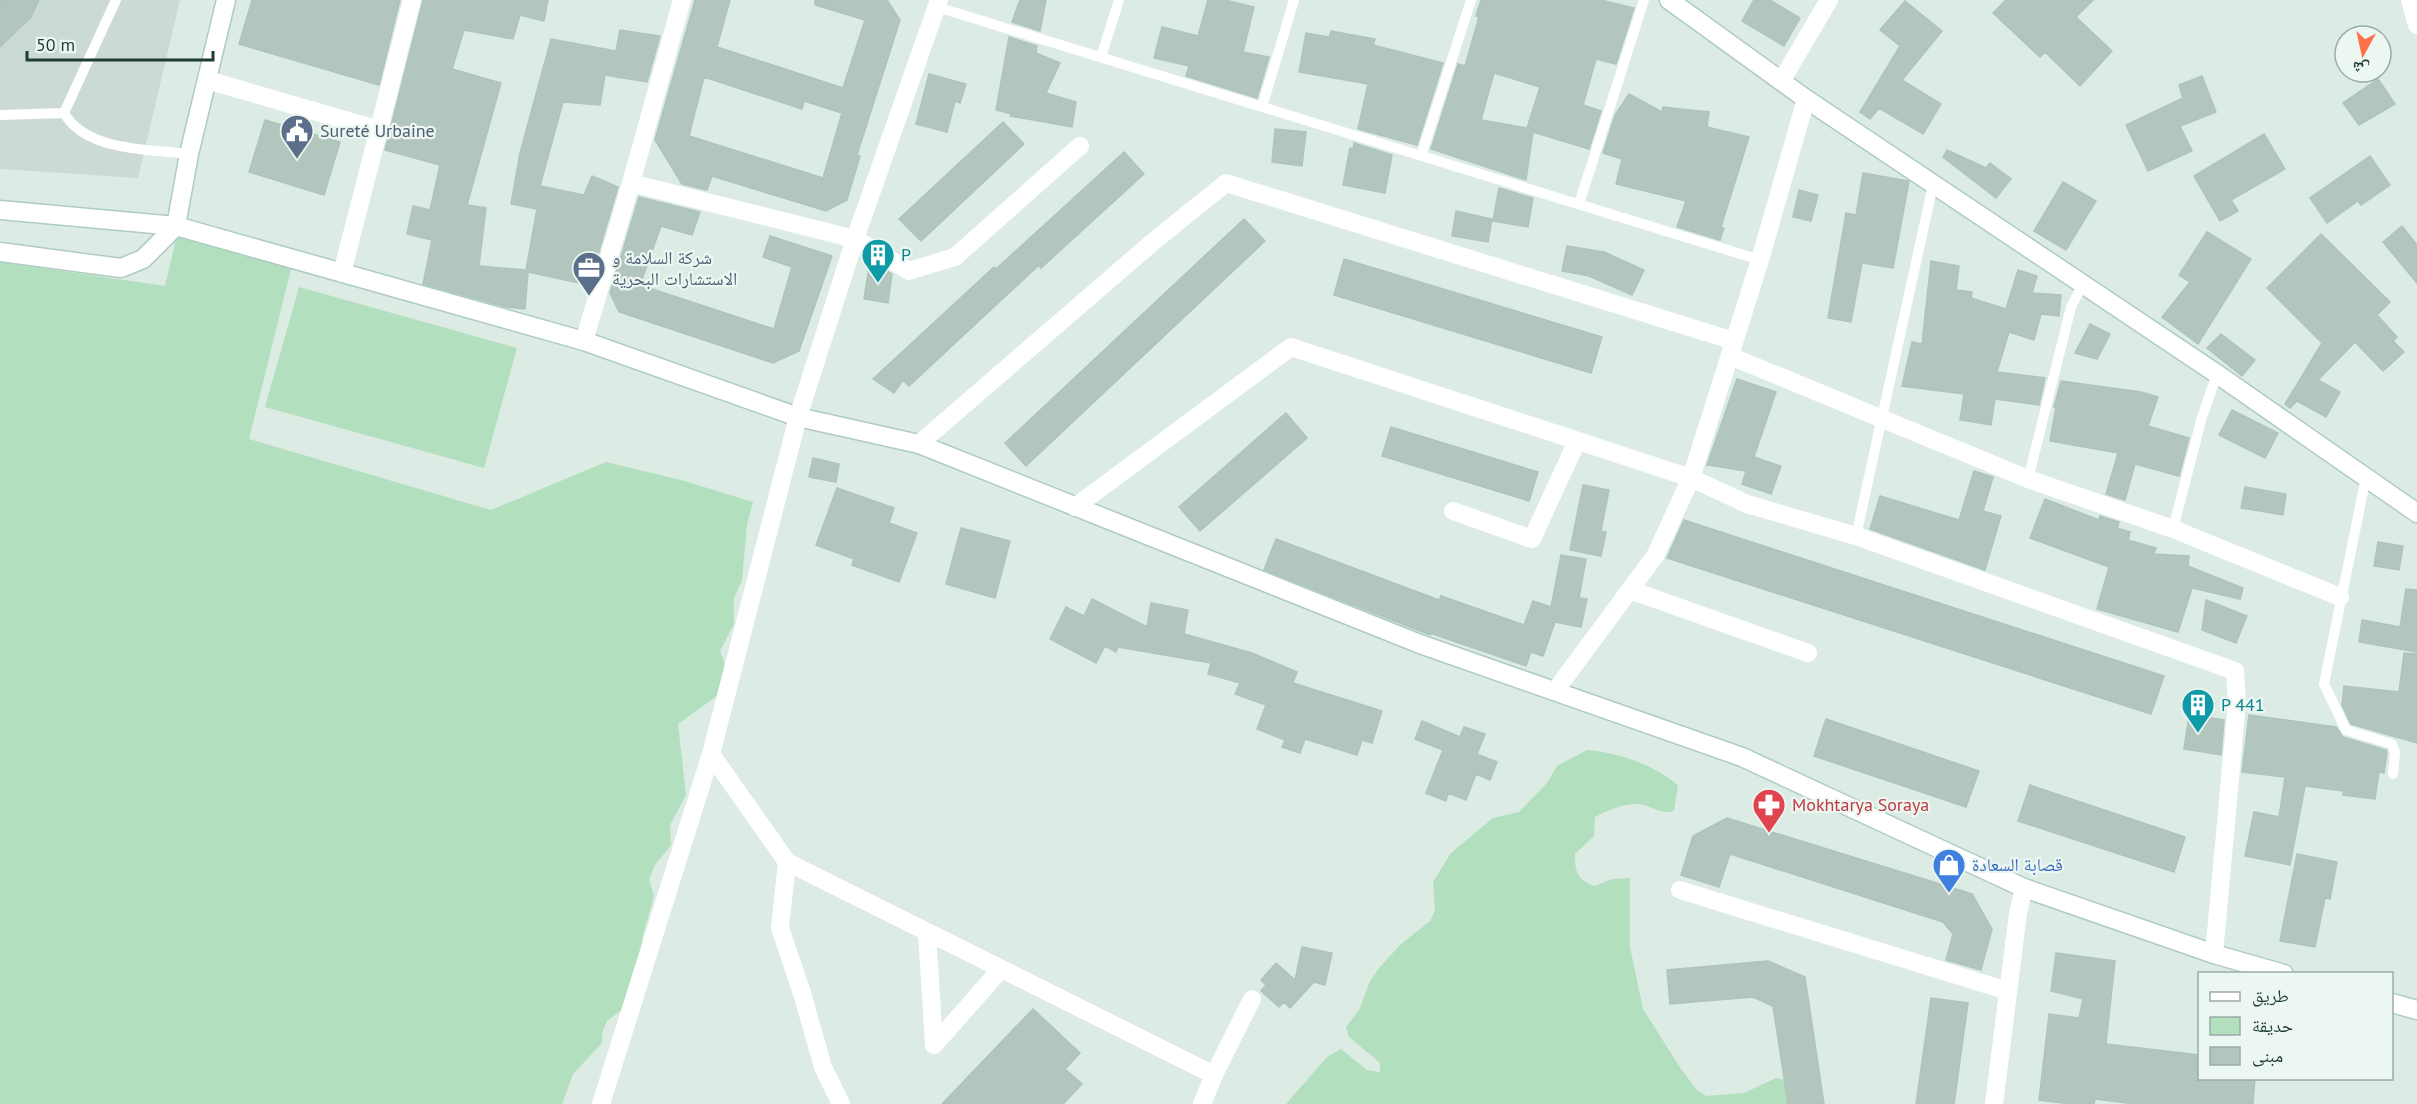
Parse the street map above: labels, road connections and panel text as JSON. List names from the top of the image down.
{
  "places": {
    "public building": ["Sureté Urbaine"],
    "building": ["P", "P 441"],
    "office": ["شركة السلامة و الاستشارات البحرية"],
    "pharmacy": ["Mokhtarya Soraya"],
    "shop": ["قصابة السعادة"]
  },
  "legend": ["طريق", "حديقة", "مبنى"],
  "scale_bar": "50 m",
  "north": "bottom"
}
